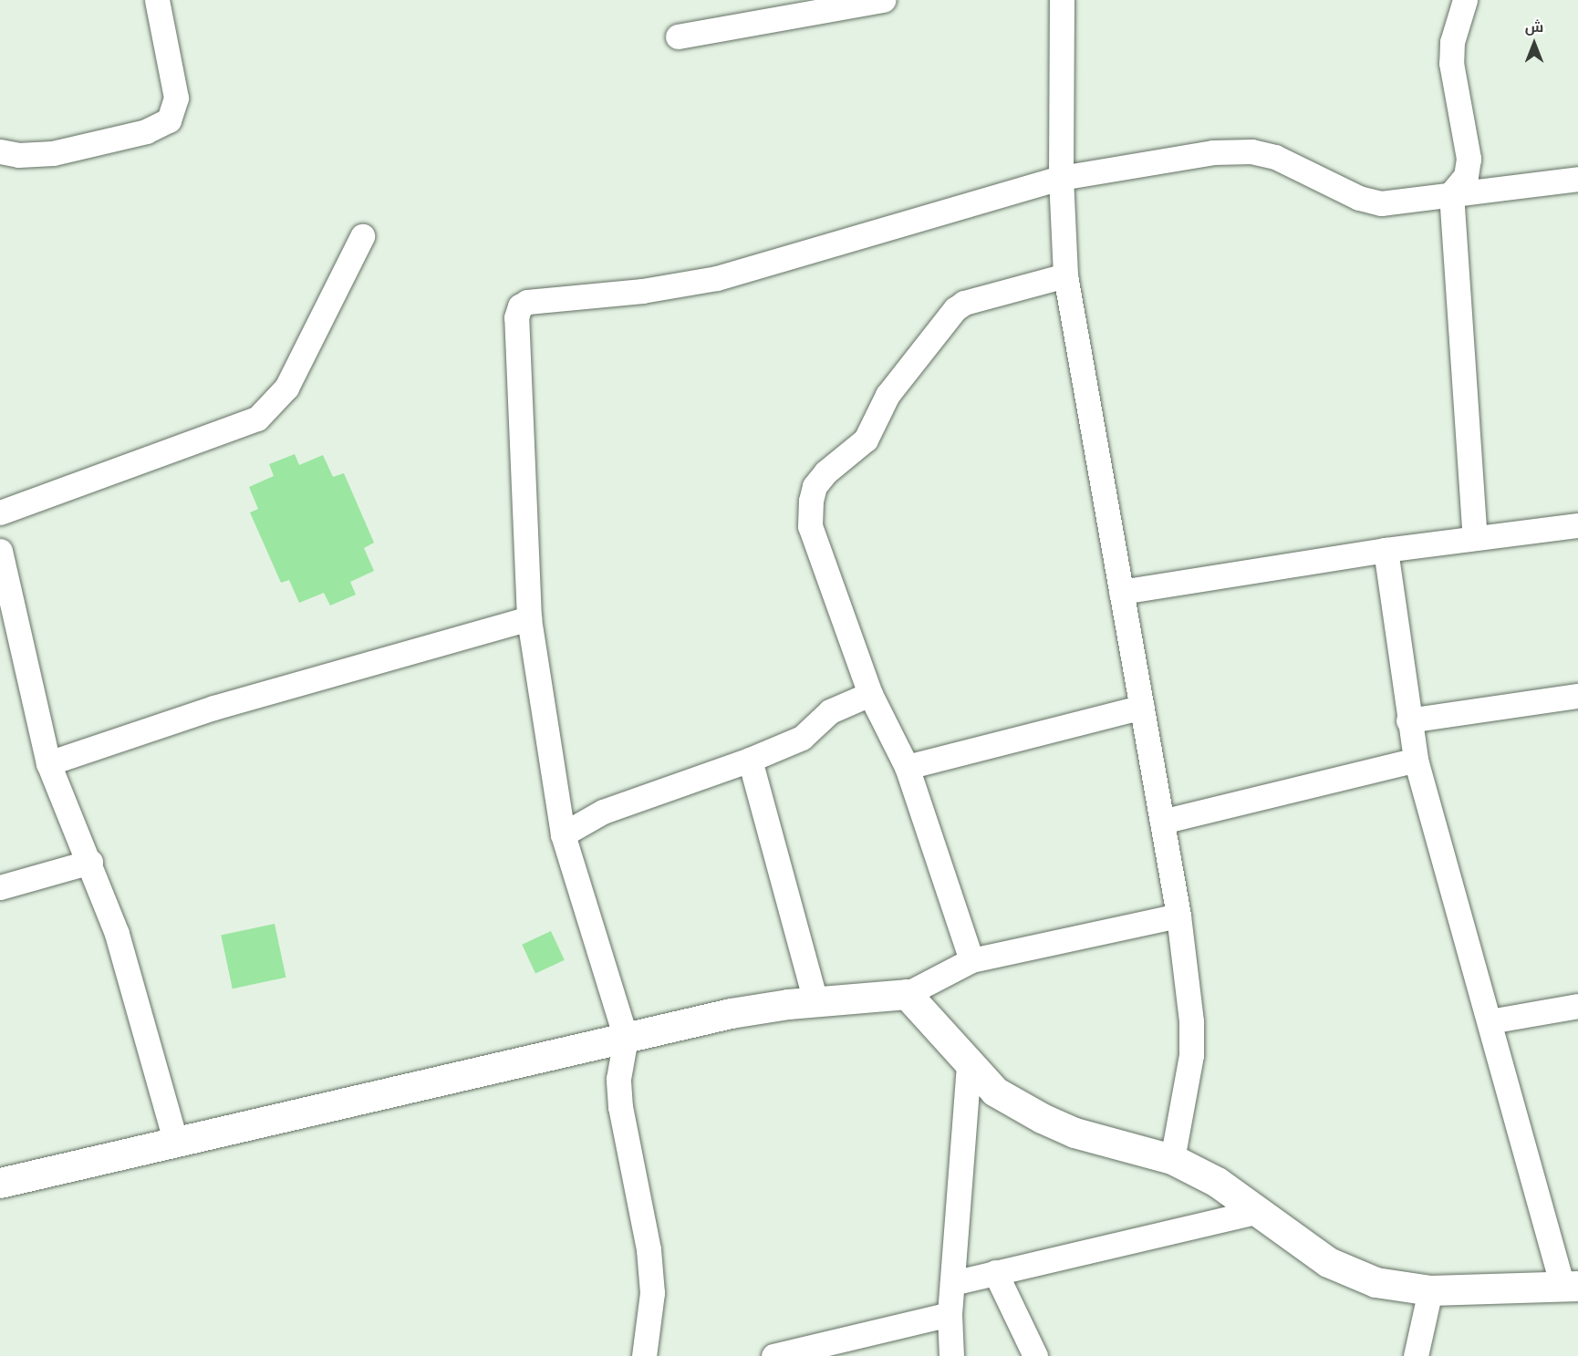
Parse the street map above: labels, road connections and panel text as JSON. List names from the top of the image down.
{
  "north": "top"
}
